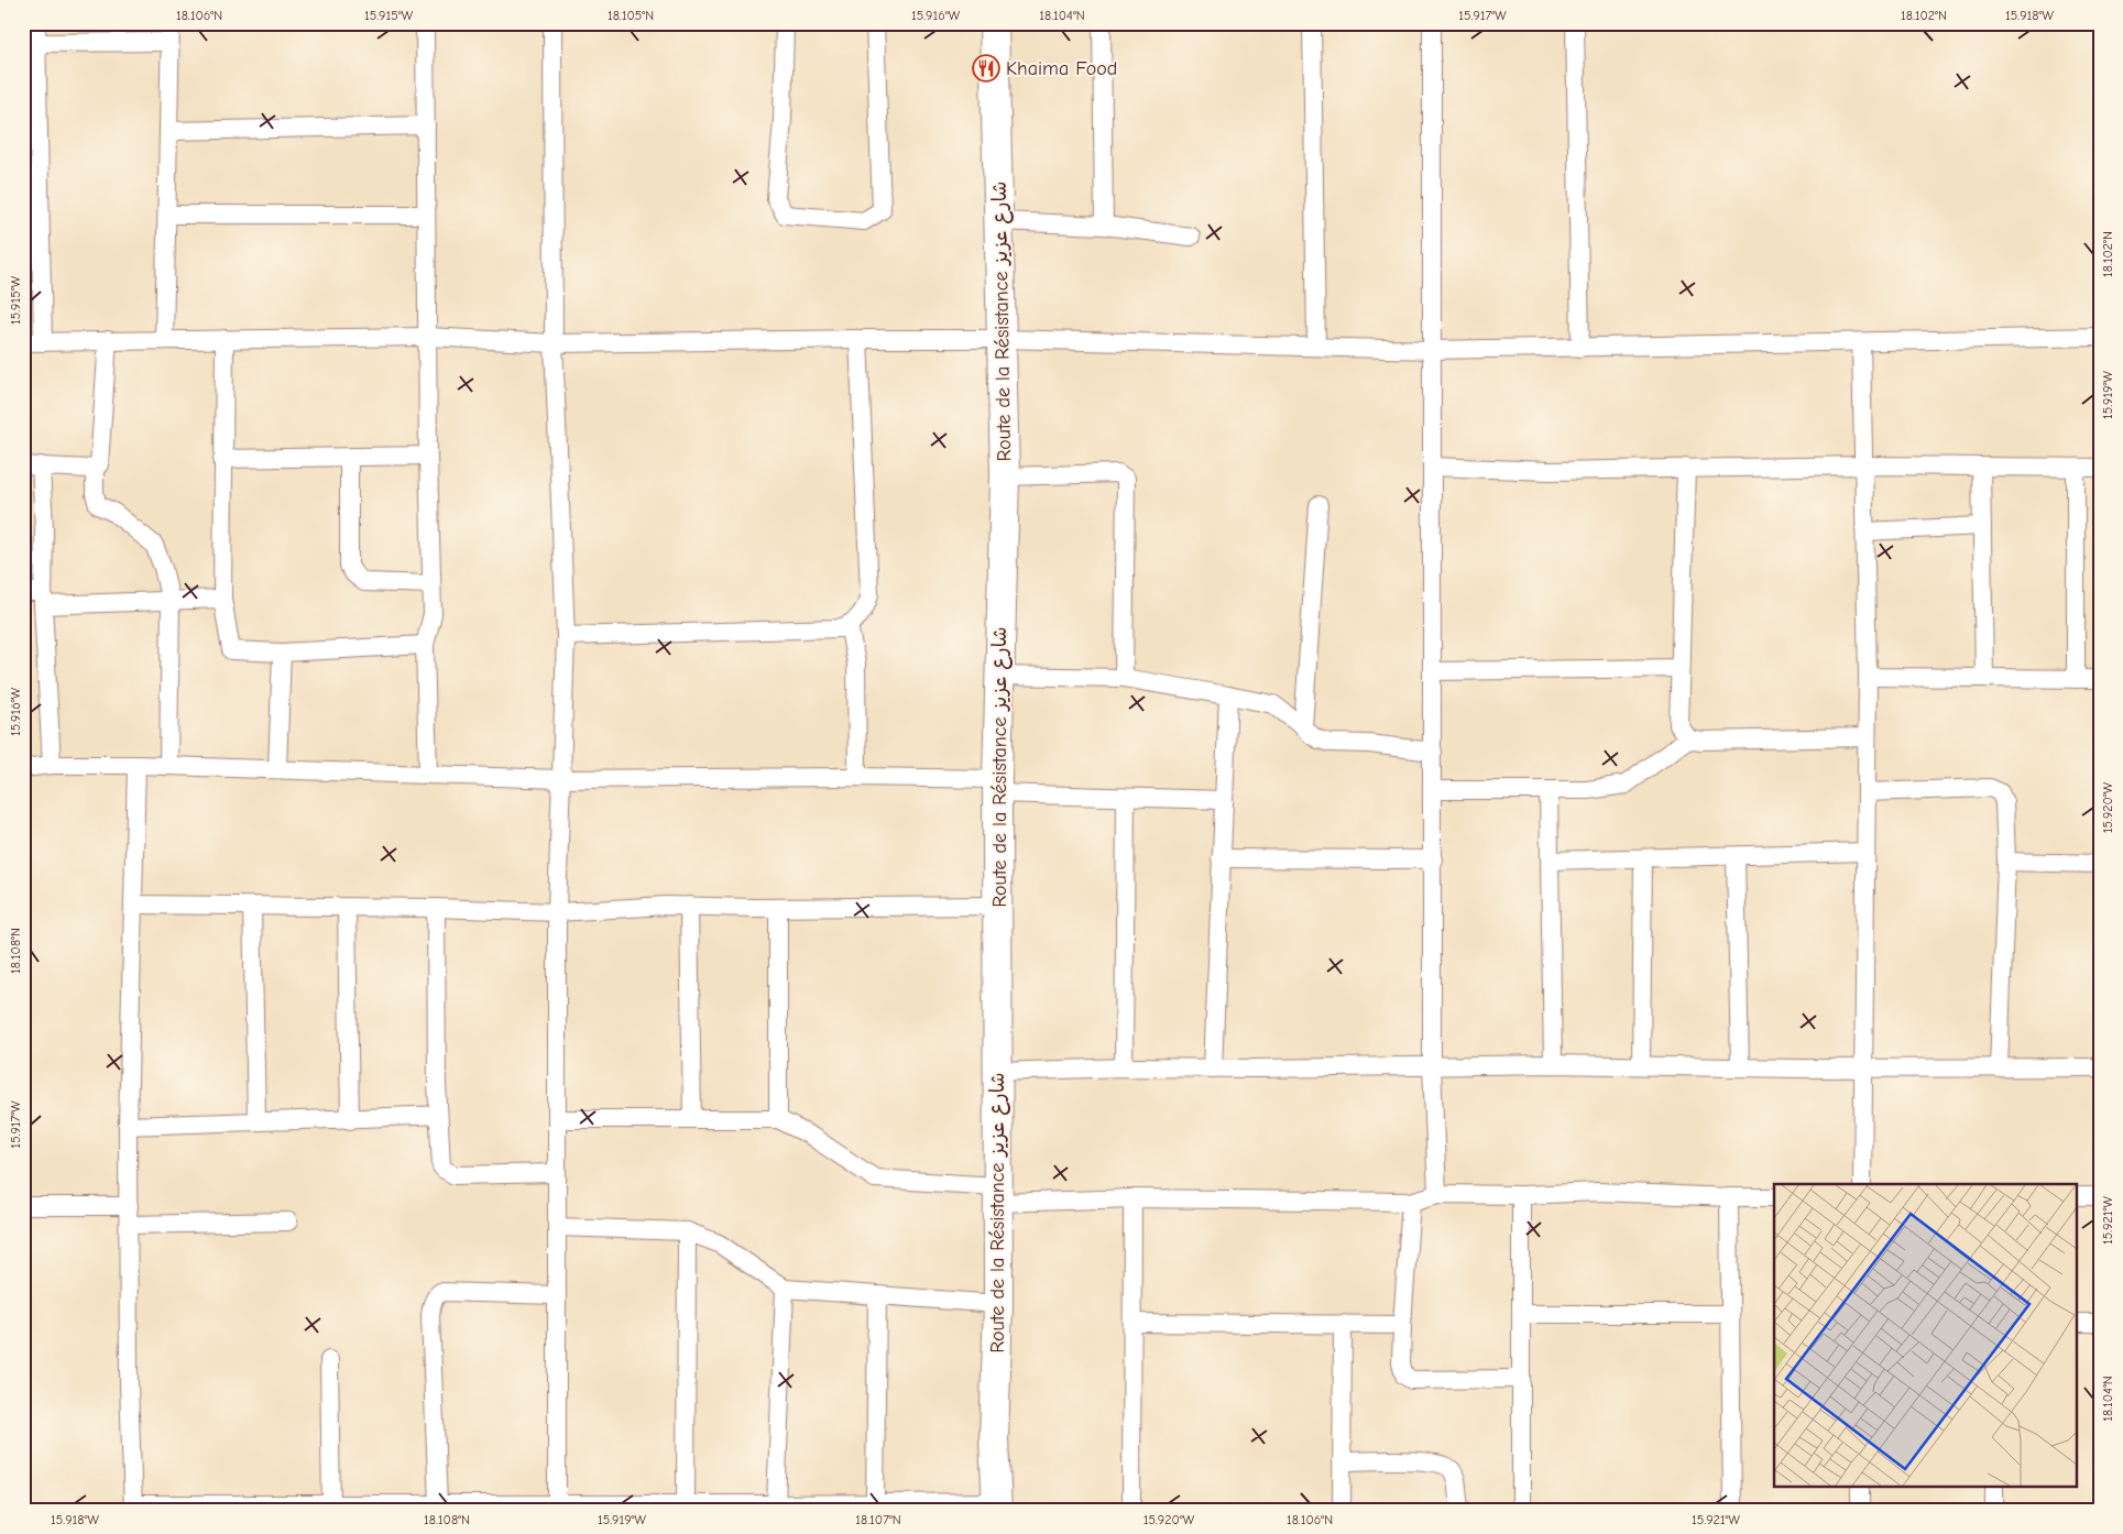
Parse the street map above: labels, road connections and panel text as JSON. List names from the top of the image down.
{
  "streets": {
    "main road": ["Route de la Résistance شارع عزيز"]
  },
  "places": {
    "restaurant": ["Khaima Food"]
  },
  "coordinates": [
    "18.106°N",
    "15.915°W",
    "18.105°N",
    "15.916°W",
    "18.104°N",
    "15.917°W",
    "18.102°N",
    "15.918°W",
    "15.919°W",
    "15.920°W",
    "18.108°N",
    "15.921°W",
    "18.107°N"
  ]
}
